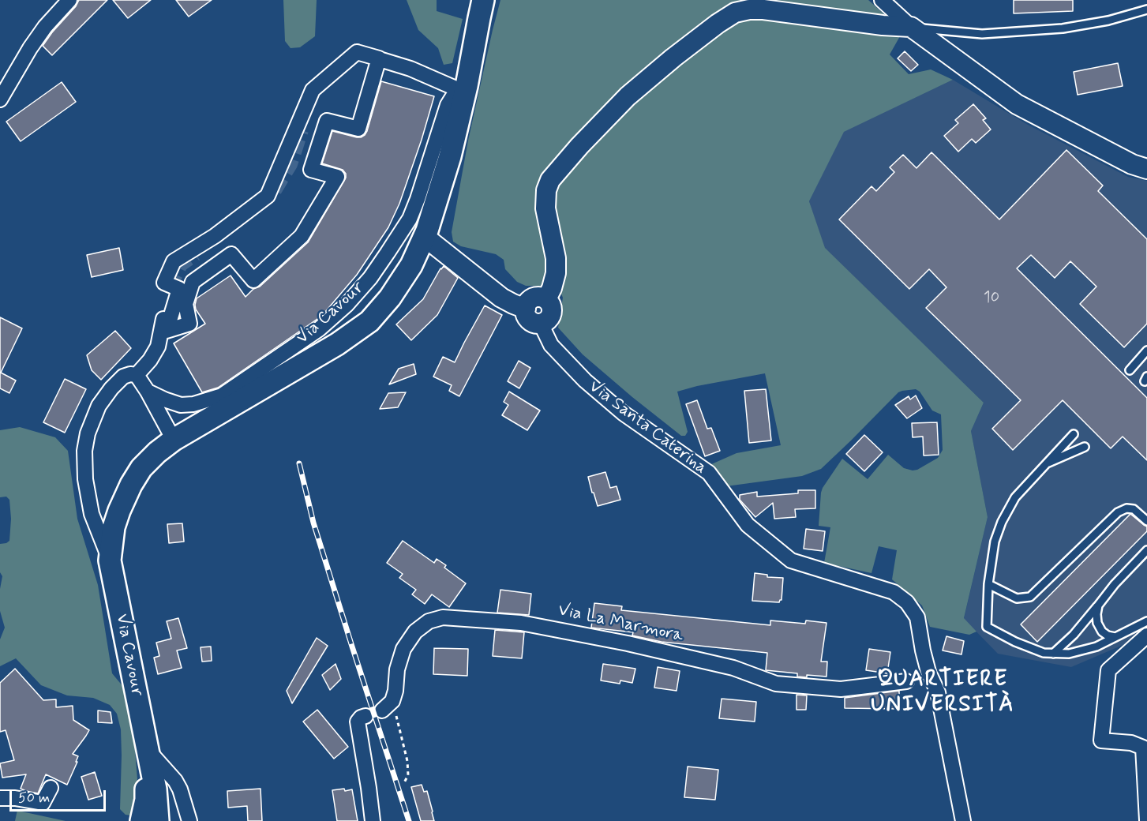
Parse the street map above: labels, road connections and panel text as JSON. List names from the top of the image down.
{
  "streets": {
    "main road": ["Via Cavour"],
    "street": ["Via Santa Caterina", "Via La Marmora"]
  },
  "crossings": [
    ["Via Cavour", "Via Santa Caterina"]
  ],
  "districts": ["QUARTIERE UNIVERSITÀ"],
  "house_numbers": ["10"],
  "scale_bar": "50 m"
}
